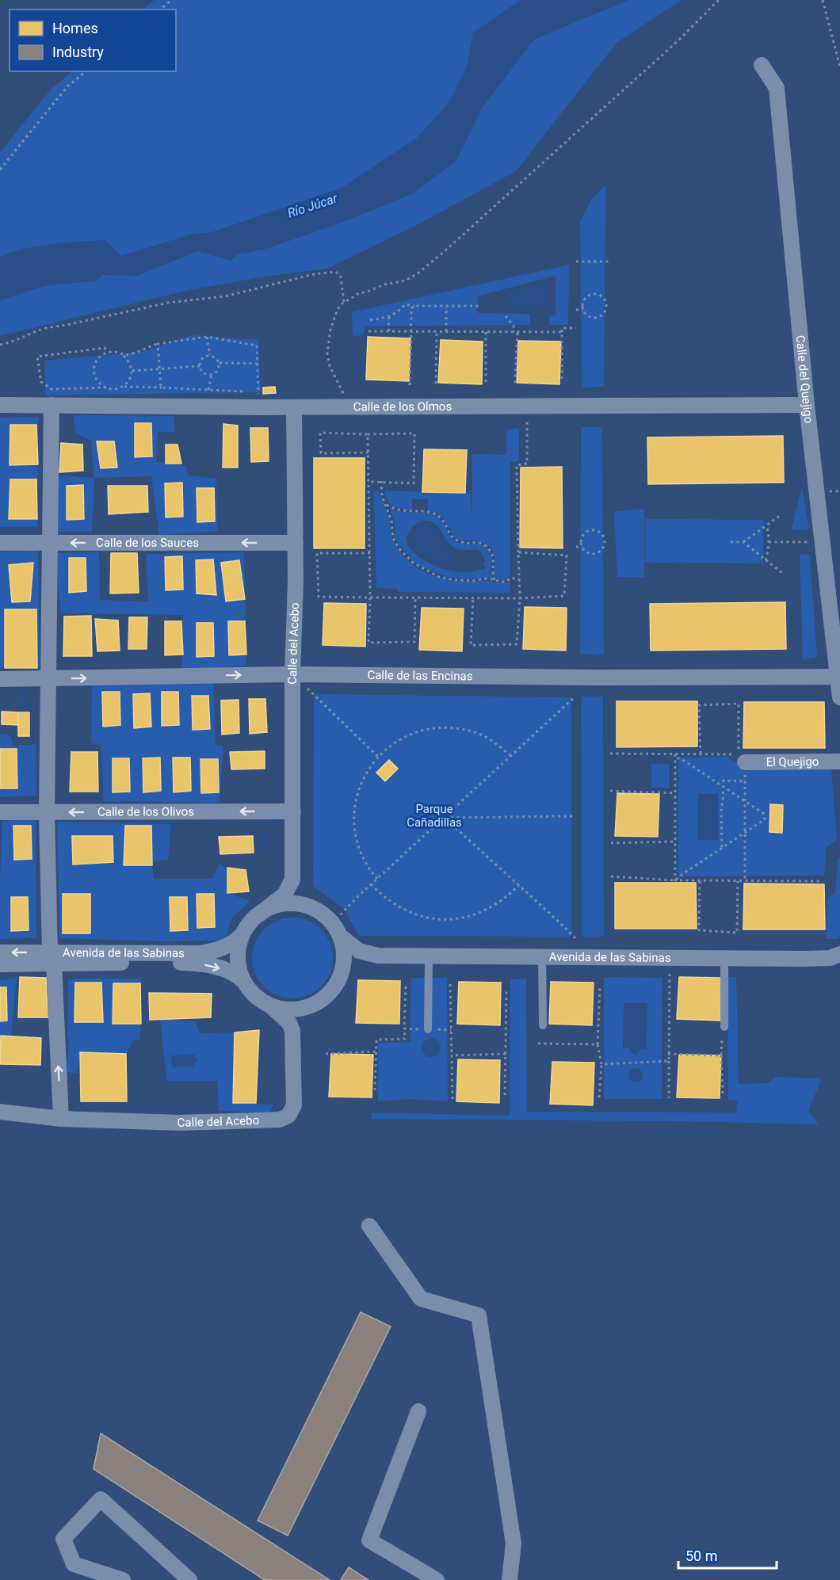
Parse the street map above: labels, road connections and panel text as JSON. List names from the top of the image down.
{
  "streets": {
    "street": [
      "Calle del Quejigo",
      "Calle de los Olmos",
      "Calle de los Sauces",
      "Calle del Acebo",
      "Calle de las Encinas",
      "El Quejigo",
      "Calle de los Olivos",
      "Avenida de las Sabinas"
    ]
  },
  "crossings": [
    ["Calle del Quejigo", "Calle de los Olmos"],
    ["Calle del Quejigo", "Calle de las Encinas"],
    ["Calle de los Olmos", "Calle del Acebo"],
    ["Calle de los Sauces", "Calle del Acebo"],
    ["Calle del Acebo", "Calle de las Encinas"],
    ["Calle del Acebo", "Calle de los Olivos"]
  ],
  "one_way": ["Calle de los Sauces", "Calle de los Olivos"],
  "water": ["Río Júcar"],
  "parks": ["Parque Cañadillas"],
  "legend": ["Homes", "Industry"],
  "scale_bar": "50 m"
}
